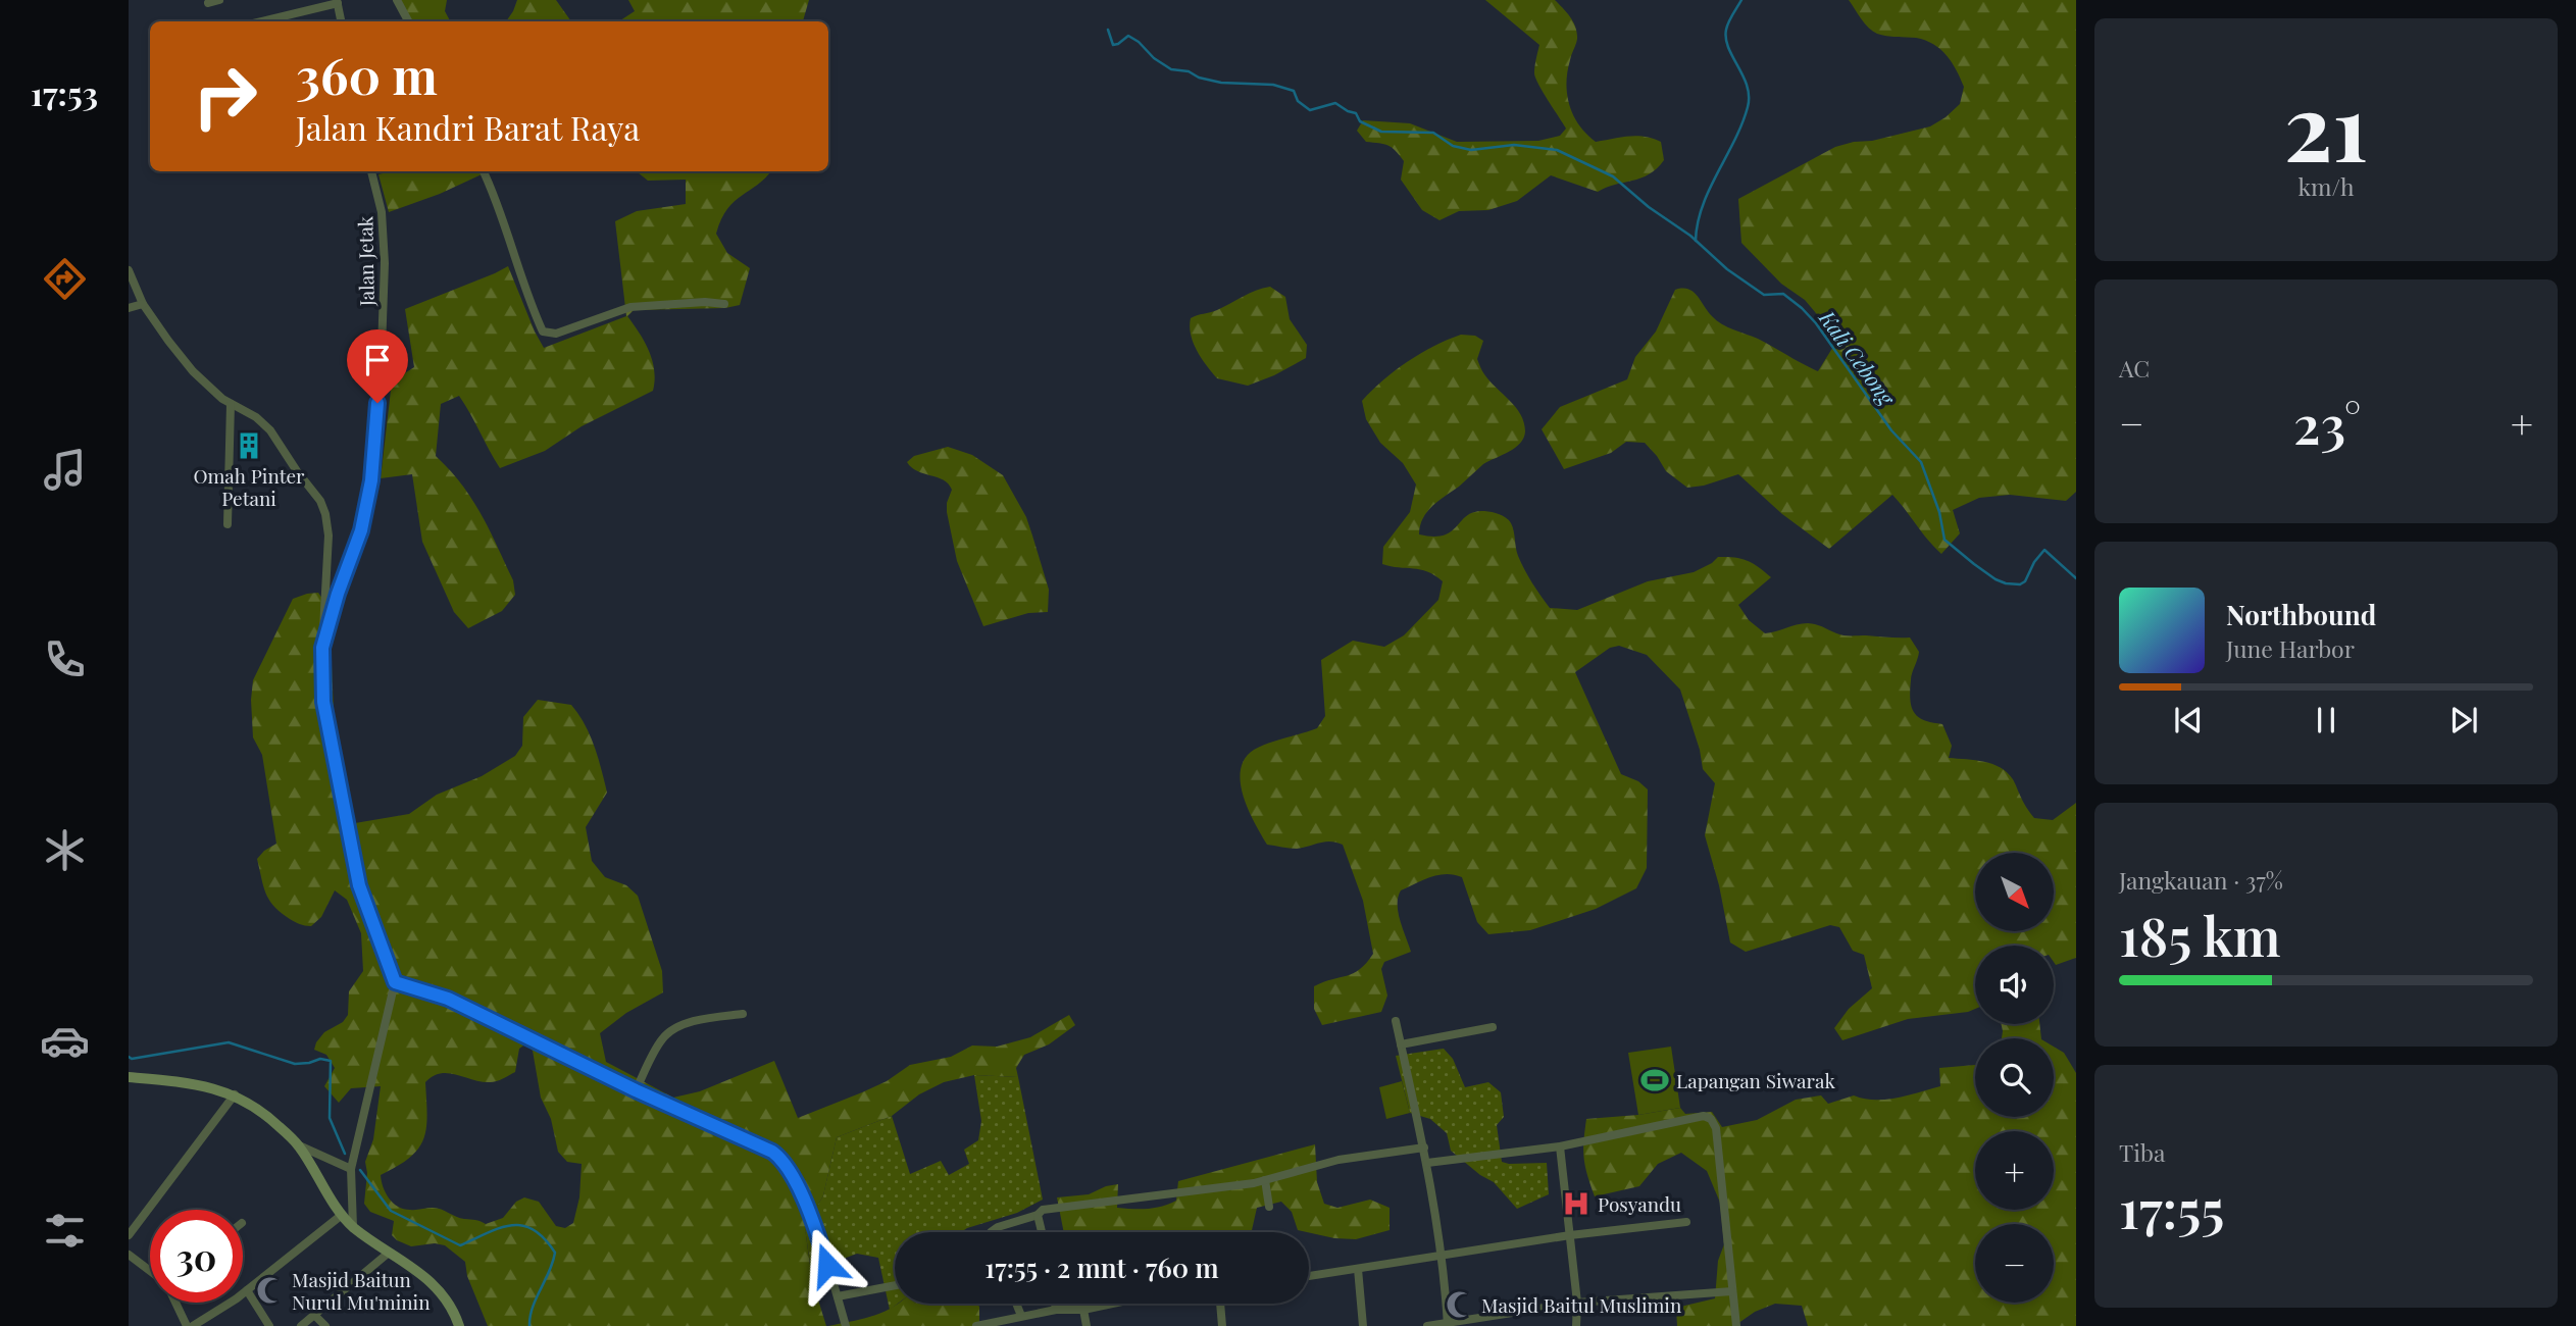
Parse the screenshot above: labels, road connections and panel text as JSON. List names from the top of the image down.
{
  "streets": {
    "street": ["Jalan Jetak"]
  },
  "water": ["Kali Cebong"],
  "places": {
    "building": ["Omah Pinter Petani"],
    "sports": ["Lapangan Siwarak"],
    "hospital": ["Posyandu"],
    "mosque": ["Masjid Baitun Nurul Mu'minin", "Masjid Baitul Muslimin"]
  },
  "north": "bottom right",
  "page": {
    "tabs": "17:53",
    "tile": [
      ["21", "km/h"],
      "AC",
      ["Jangkauan · 37%", "185 km"],
      ["Tiba", "17:55"]
    ],
    "turn": ["360 m", "Jalan Kandri Barat Raya"],
    "heat": ["−", "23°", "+"],
    "song": ["Northbound", "June Harbor"],
    "map_buttons": ["+", "−"],
    "limit": "30",
    "trip": "17:55 · 2 mnt · 760 m"
  }
}
